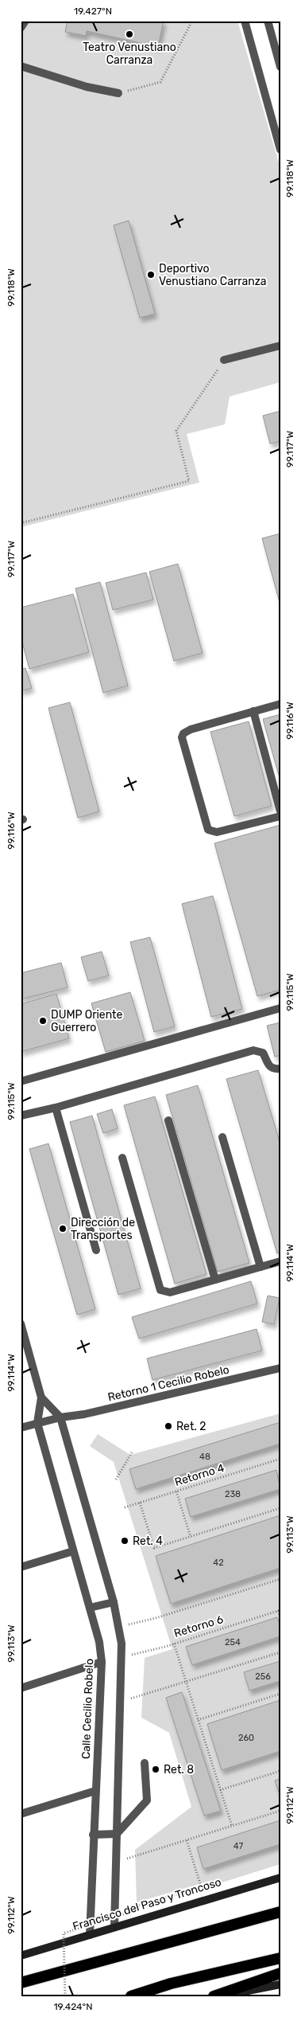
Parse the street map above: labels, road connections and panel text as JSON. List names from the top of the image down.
{
  "streets": {
    "main road": ["Francisco del Paso y Troncoso"],
    "street": ["Retorno 1 Cecilio Robelo", "Calle Cecilio Robelo"],
    "path": ["Retorno 4", "Retorno 6"]
  },
  "crossings": [
    ["Retorno 1 Cecilio Robelo", "Calle Cecilio Robelo"],
    ["Retorno 6", "Calle Cecilio Robelo"],
    ["Calle Cecilio Robelo", "Francisco del Paso y Troncoso"]
  ],
  "places": [
    "Teatro Venustiano Carranza",
    "Deportivo Venustiano Carranza",
    "DUMP Oriente Guerrero",
    "Dirección de Transportes",
    "Ret. 2",
    "Ret. 4",
    "Ret. 8"
  ],
  "house_numbers": [
    "48",
    "238",
    "42",
    "254",
    "256",
    "260",
    "47"
  ],
  "coordinates": [
    "19.427°N",
    "99.118°W",
    "99.117°W",
    "99.116°W",
    "99.115°W",
    "99.114°W",
    "99.113°W",
    "99.112°W",
    "19.424°N"
  ]
}
